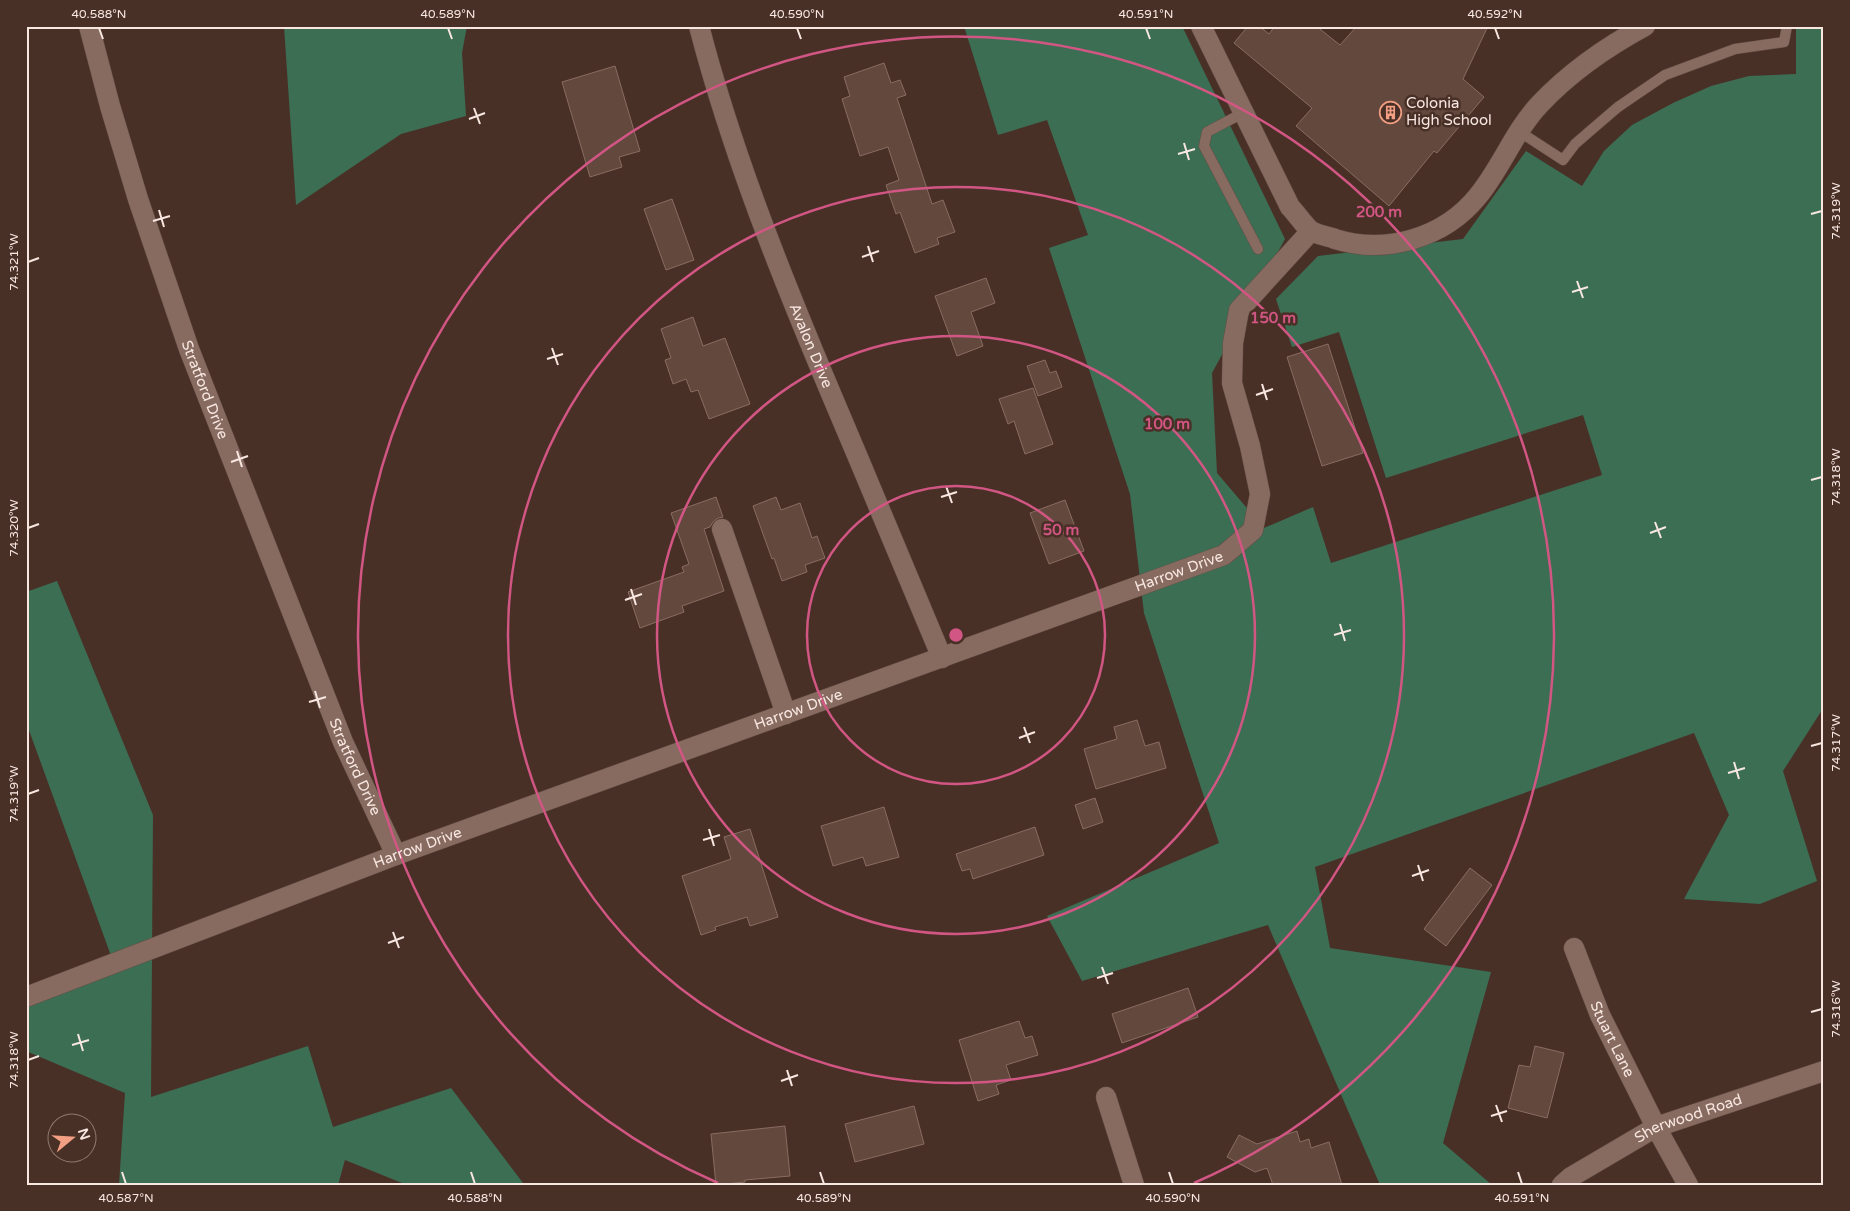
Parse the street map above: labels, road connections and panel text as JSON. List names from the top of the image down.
{
  "streets": {
    "street": [
      "Avalon Drive",
      "Stratford Drive",
      "Harrow Drive",
      "Stuart Lane",
      "Sherwood Road"
    ]
  },
  "crossings": [
    ["Avalon Drive", "Harrow Drive"],
    ["Stratford Drive", "Harrow Drive"],
    ["Stuart Lane", "Sherwood Road"]
  ],
  "places": {
    "building": ["Colonia High School"]
  },
  "north": "right",
  "coordinates": [
    "40.588°N",
    "40.589°N",
    "40.590°N",
    "40.591°N",
    "40.592°N",
    "74.319°W",
    "74.321°W",
    "74.318°W",
    "74.320°W",
    "74.317°W",
    "74.316°W",
    "40.587°N"
  ],
  "rings": [
    "200 m",
    "150 m",
    "100 m",
    "50 m"
  ]
}
